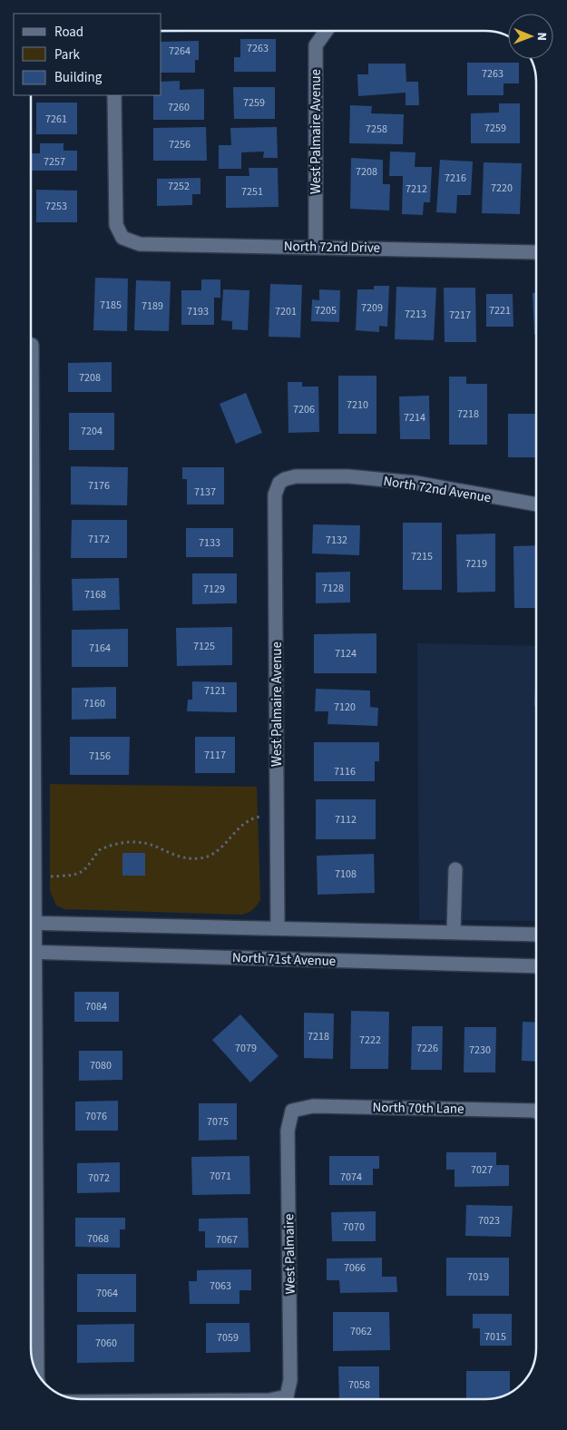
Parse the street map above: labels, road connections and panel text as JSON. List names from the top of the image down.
{
  "streets": {
    "street": [
      "West Palmaire Avenue",
      "North 72nd Drive",
      "North 72nd Avenue",
      "North 71st Avenue",
      "North 70th Lane",
      "West Palmaire"
    ]
  },
  "crossings": [
    ["West Palmaire Avenue", "North 72nd Drive"],
    ["West Palmaire Avenue", "North 72nd Avenue"],
    ["North 70th Lane", "West Palmaire"]
  ],
  "house_numbers": [
    "7263",
    "7264",
    "7263",
    "7259",
    "7260",
    "7261",
    "7259",
    "7258",
    "7256",
    "7257",
    "7208",
    "7216",
    "7252",
    "7220",
    "7212",
    "7251",
    "7253",
    "7185",
    "7189",
    "7209",
    "7205",
    "7221",
    "7193",
    "7201",
    "7213",
    "7217",
    "7208",
    "7210",
    "7206",
    "7218",
    "7214",
    "7204",
    "7176",
    "7137",
    "7172",
    "7132",
    "7133",
    "7215",
    "7219",
    "7128",
    "7129",
    "7168",
    "7125",
    "7164",
    "7124",
    "7121",
    "7160",
    "7120",
    "7117",
    "7156",
    "7116",
    "7112",
    "7108",
    "7084",
    "7218",
    "7222",
    "7079",
    "7226",
    "7230",
    "7080",
    "7076",
    "7075",
    "7027",
    "7071",
    "7074",
    "7072",
    "7023",
    "7070",
    "7068",
    "7067",
    "7066",
    "7019",
    "7063",
    "7064",
    "7062",
    "7015",
    "7059",
    "7060",
    "7058"
  ],
  "legend": ["Road", "Park", "Building"],
  "north": "right"
}
